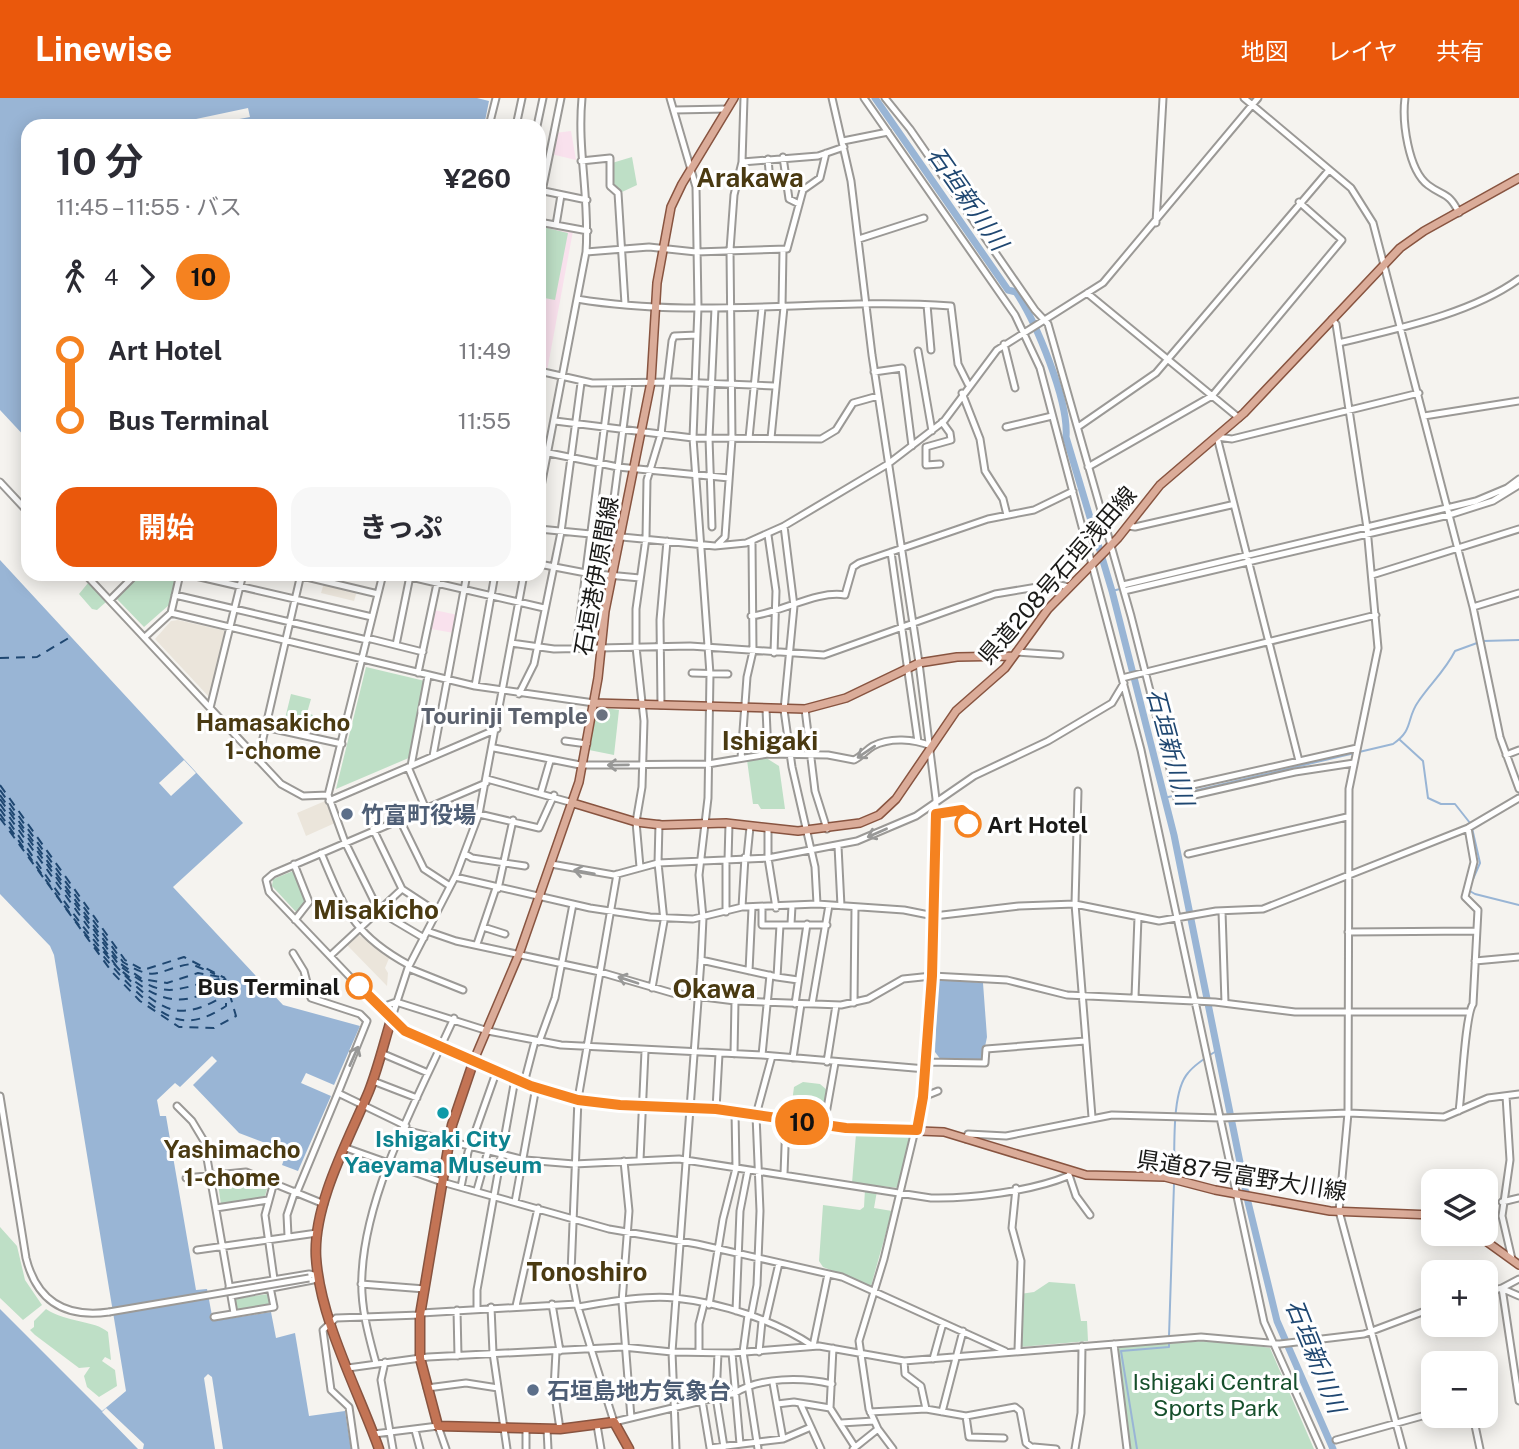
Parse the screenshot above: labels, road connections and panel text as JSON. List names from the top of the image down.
{
  "streets": {
    "main road": ["県道208号石垣浅田線", "石垣港伊原間線", "県道87号富野大川線"]
  },
  "crossings": [
    ["県道208号石垣浅田線", "石垣港伊原間線"],
    ["石垣港伊原間線", "県道87号富野大川線"]
  ],
  "districts": [
    "Arakawa",
    "Hamasakicho 1-chome",
    "Ishigaki",
    "Misakicho",
    "Okawa",
    "Yashimacho 1-chome",
    "Tonoshiro"
  ],
  "water": ["石垣新川川"],
  "parks": ["Ishigaki Central Sports Park"],
  "places": [
    "Tourinji Temple",
    "竹富町役場",
    "Art Hotel",
    "Bus Terminal",
    "Ishigaki City Yaeyama Museum",
    "石垣島地方気象台"
  ],
  "lines": ["bus line 10"],
  "page": {
    "header": "Linewise",
    "nav": ["地図", "レイヤ", "共有"],
    "on_map": "10",
    "heading": ["10 分", "11:45 – 11:55 · バス", "¥260"],
    "legs": ["4", "10"],
    "list": [
      {
        "name": "Art Hotel",
        "value": "11:49"
      },
      {
        "name": "Bus Terminal",
        "value": "11:55"
      }
    ],
    "buttons": ["開始", "きっぷ"],
    "map_buttons": ["+", "−"]
  }
}
